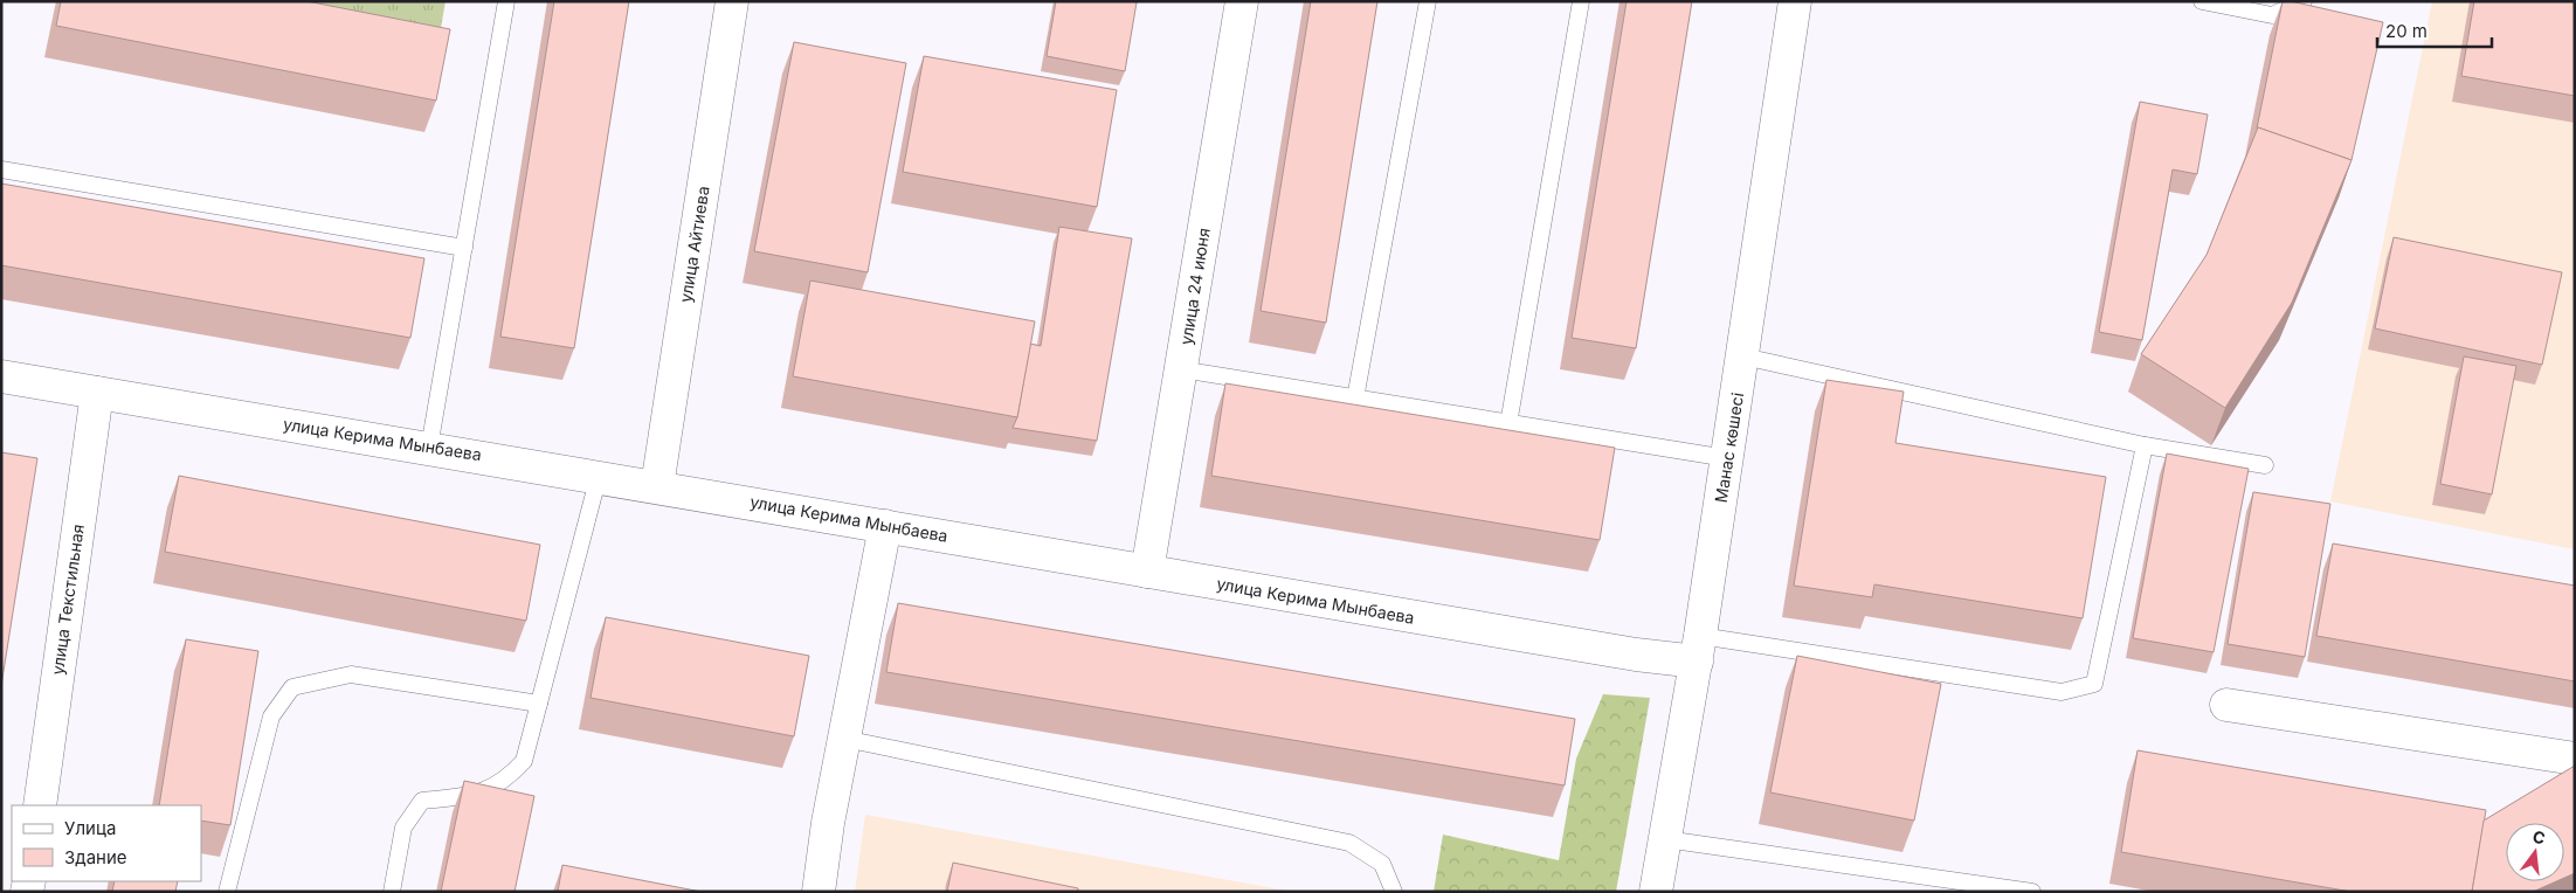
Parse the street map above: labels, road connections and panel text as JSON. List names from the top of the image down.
{
  "streets": {
    "street": [
      "улица Айтиева",
      "улица 24 июня",
      "улица Керима Мынбаева",
      "Манас көшесі",
      "улица Текстильная"
    ]
  },
  "crossings": [
    ["улица Айтиева", "улица Керима Мынбаева"],
    ["улица 24 июня", "улица Керима Мынбаева"],
    ["улица Керима Мынбаева", "Манас көшесі"],
    ["улица Керима Мынбаева", "улица Текстильная"]
  ],
  "legend": ["Улица", "Здание"],
  "scale_bar": "20 m",
  "north": "top"
}
